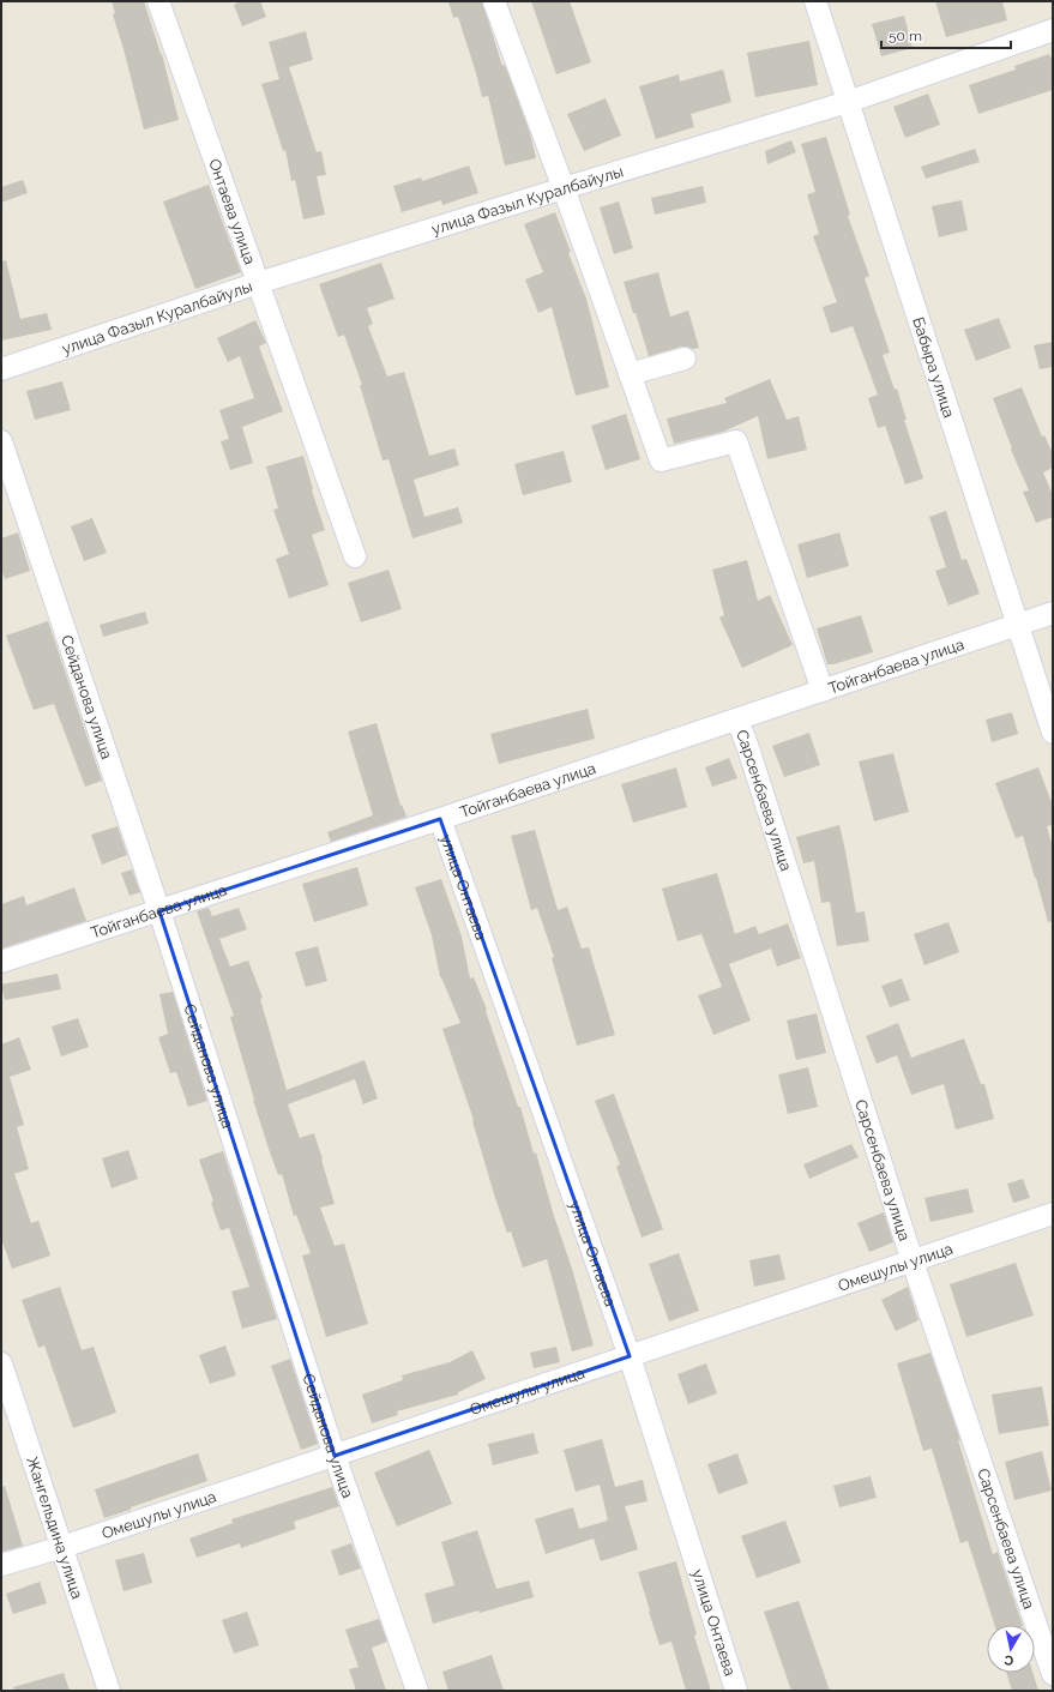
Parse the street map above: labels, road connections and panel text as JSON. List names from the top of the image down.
{
  "streets": {
    "street": [
      "улица Фазыл Куралбайулы",
      "Онтаева улица",
      "Бабыра улица",
      "Тойганбаева улица",
      "Сейданова улица",
      "Сарсенбаева улица",
      "улица Онтаева",
      "Омешулы улица",
      "Жангельдина улица"
    ]
  },
  "crossings": [
    ["улица Фазыл Куралбайулы", "Онтаева улица"],
    ["улица Фазыл Куралбайулы", "Бабыра улица"],
    ["Бабыра улица", "Тойганбаева улица"],
    ["Тойганбаева улица", "Сейданова улица"],
    ["Тойганбаева улица", "Сарсенбаева улица"],
    ["Тойганбаева улица", "улица Онтаева"],
    ["Сейданова улица", "Омешулы улица"],
    ["Сарсенбаева улица", "Омешулы улица"],
    ["улица Онтаева", "Омешулы улица"],
    ["Омешулы улица", "Жангельдина улица"]
  ],
  "scale_bar": "50 m",
  "north": "bottom"
}
